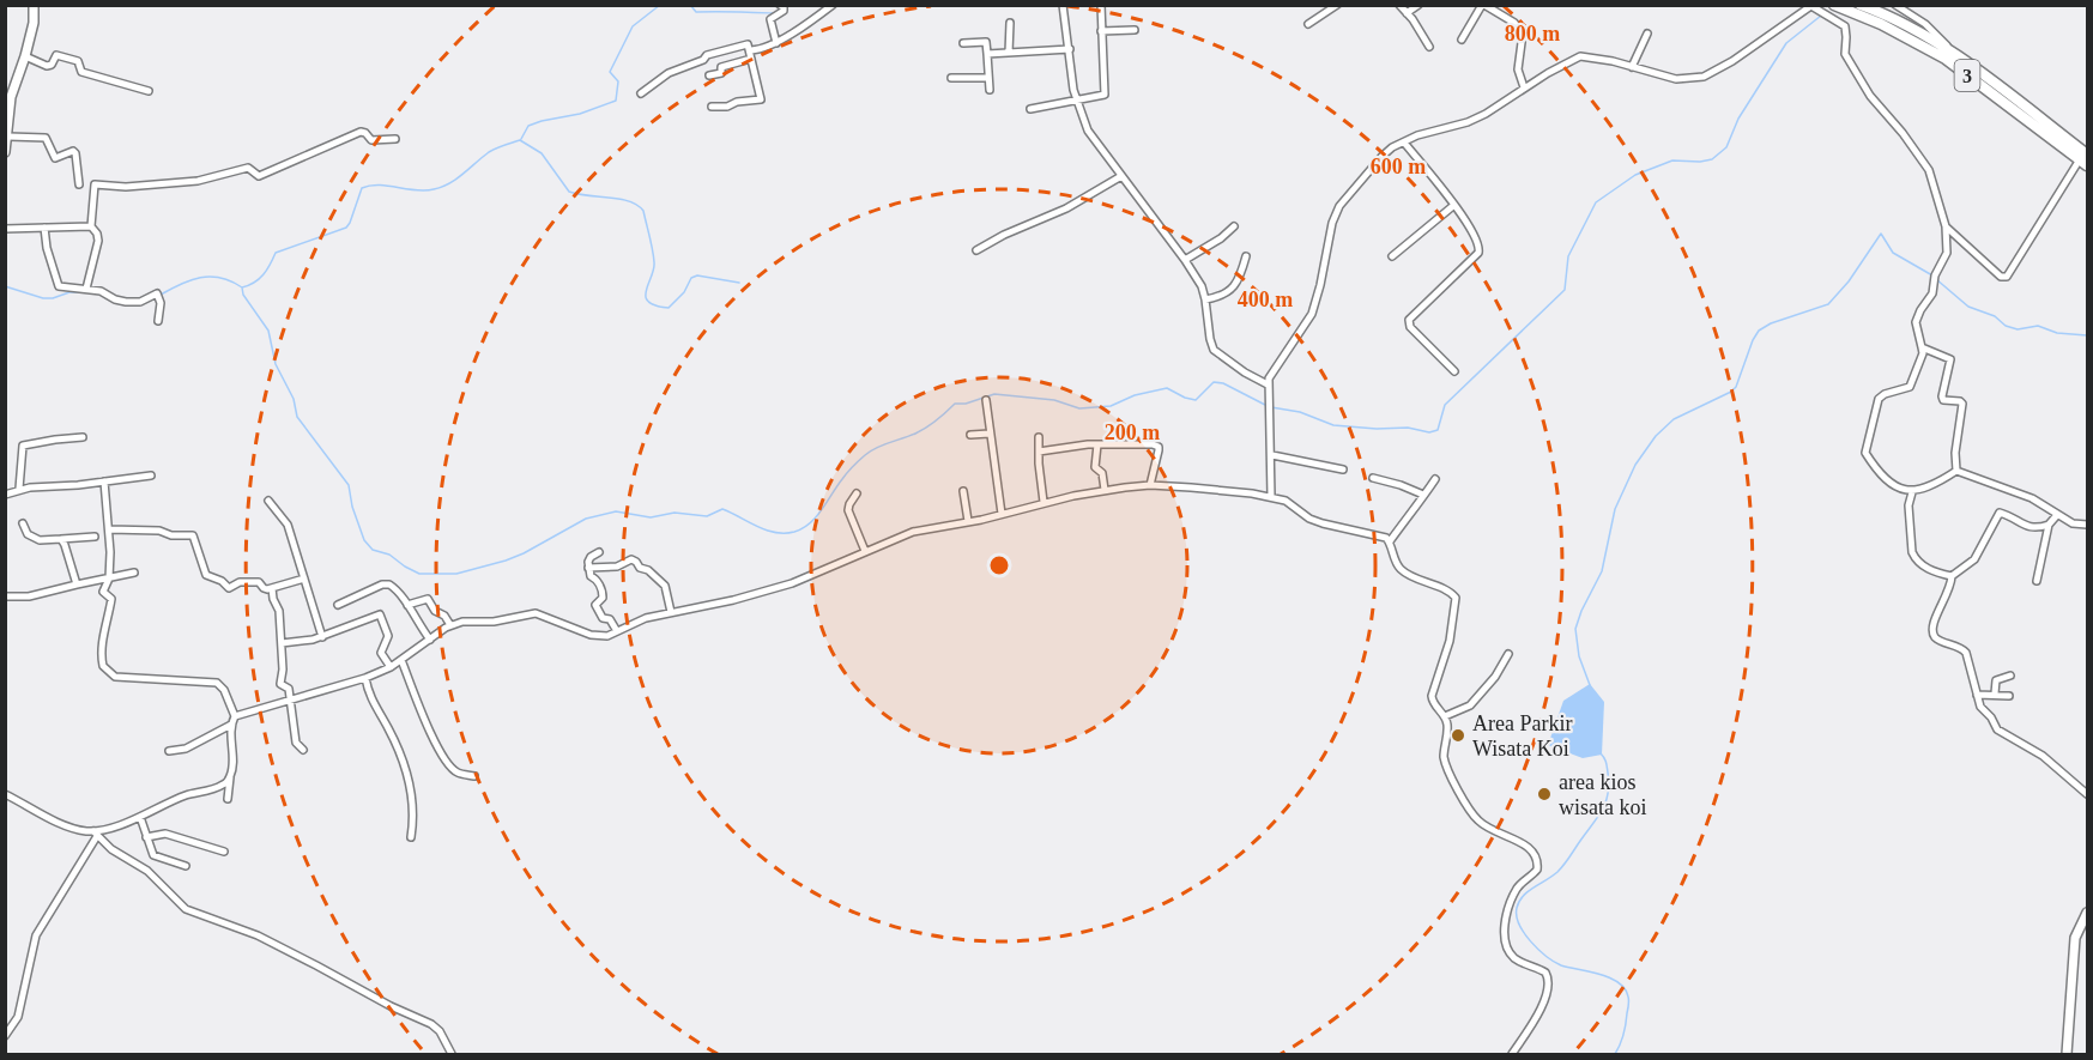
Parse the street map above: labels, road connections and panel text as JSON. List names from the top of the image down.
{
  "streets": {
    "main road": ["3"]
  },
  "places": ["Area Parkir Wisata Koi", "area kios wisata koi"],
  "rings": [
    "800 m",
    "600 m",
    "400 m",
    "200 m"
  ]
}
